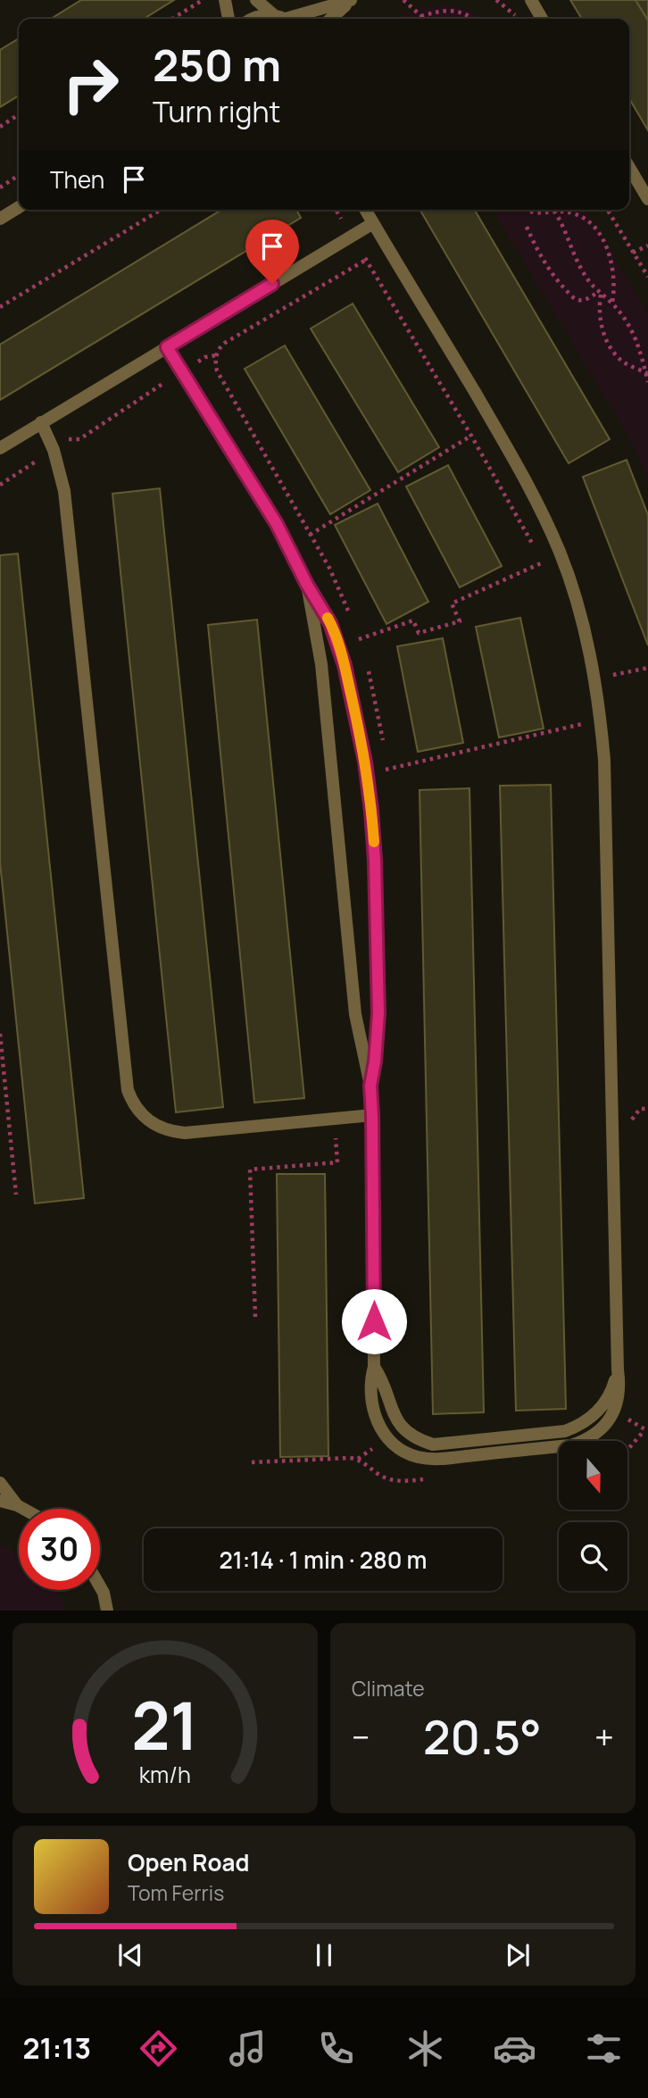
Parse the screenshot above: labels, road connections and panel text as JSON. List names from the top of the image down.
{
  "north": "bottom",
  "page": {
    "turn": ["250 m", "Turn right"],
    "then": "Then",
    "limit": "30",
    "trip": "21:14 · 1 min · 280 m",
    "tile": "Climate",
    "heat": ["−", "20.5°", "+"],
    "song": ["Open Road", "Tom Ferris"],
    "tabs": "21:13",
    "gauge": ["21", "km/h"]
  }
}
